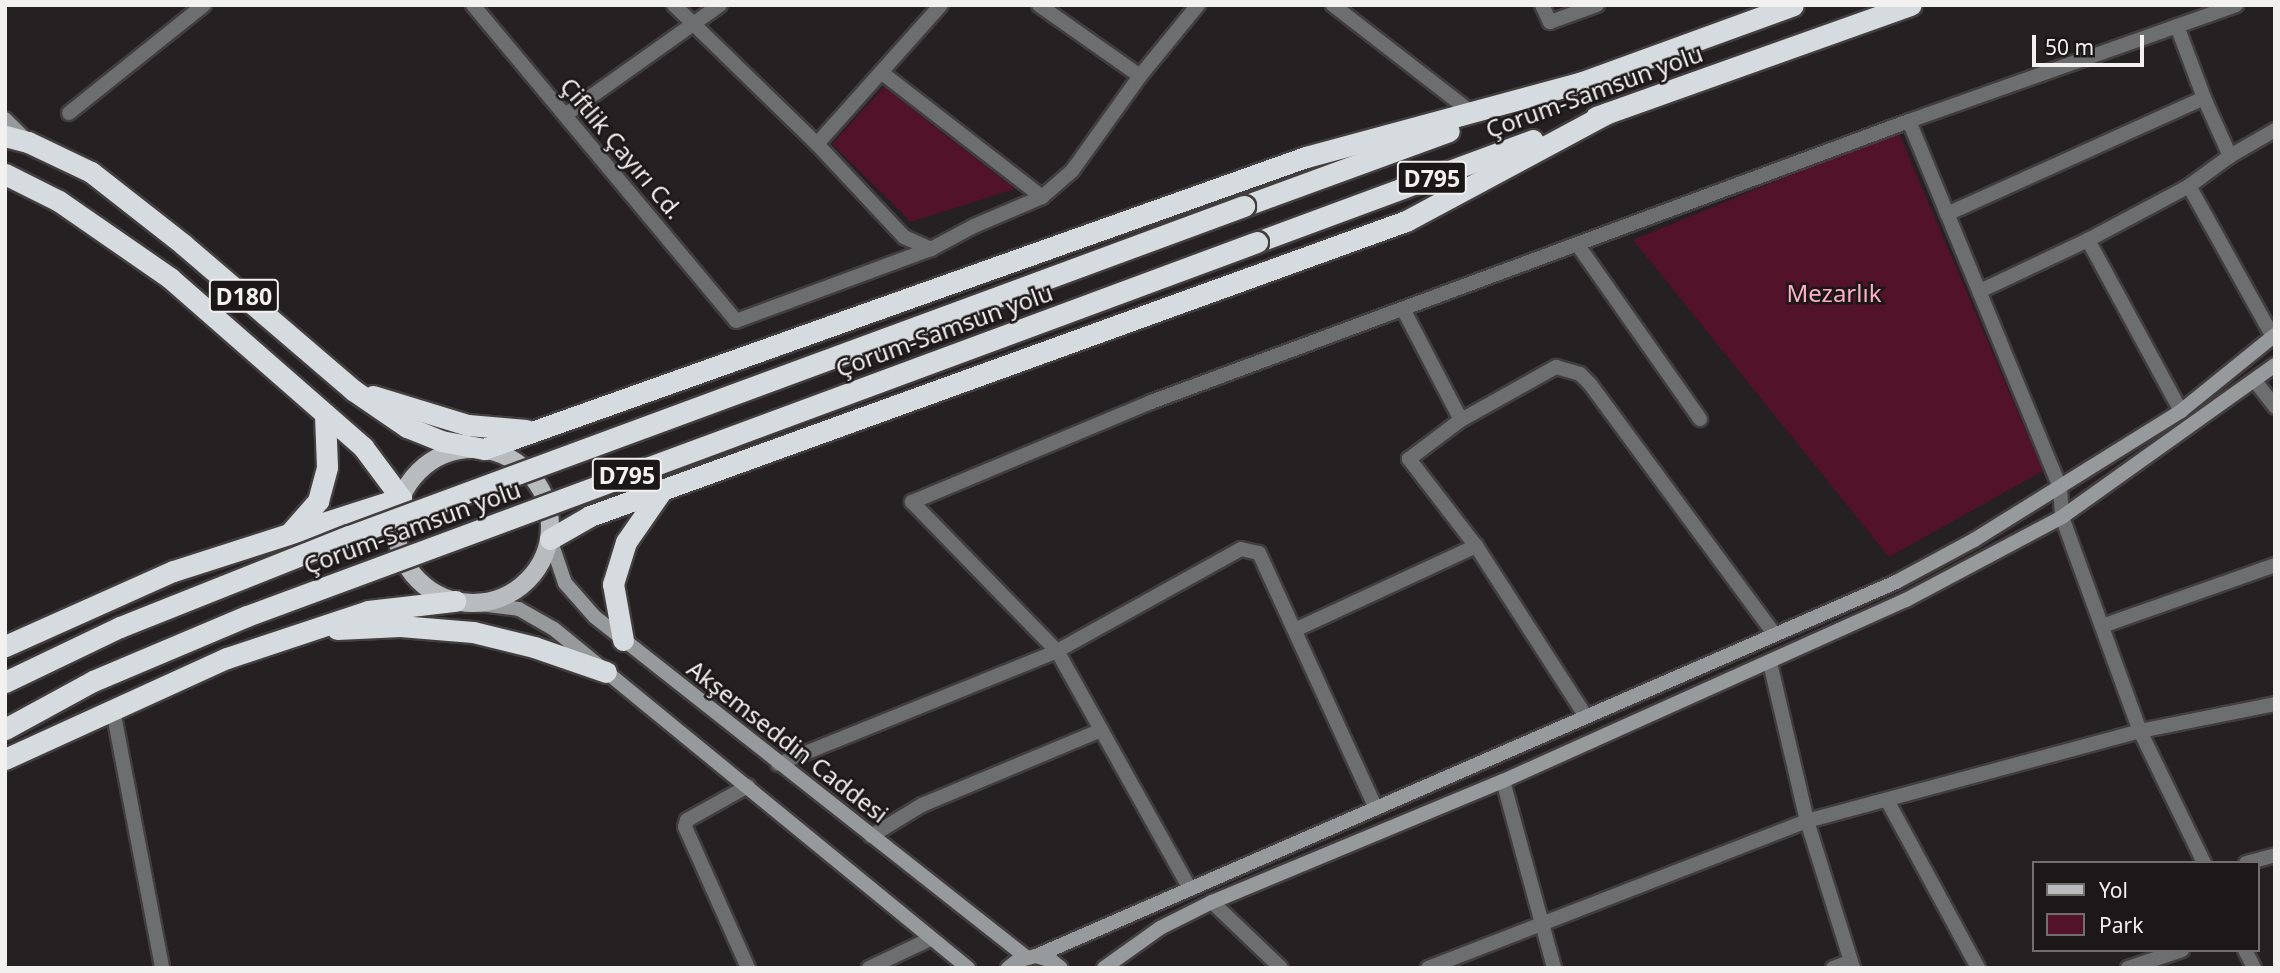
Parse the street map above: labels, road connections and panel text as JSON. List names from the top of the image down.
{
  "streets": {
    "highway": ["Çorum-Samsun yolu", "D795", "D180"],
    "street": ["Çiftlik Çayırı Cd.", "Akşemseddin Caddesi"]
  },
  "crossings": [
    ["D180", "Akşemseddin Caddesi"]
  ],
  "parks": ["Mezarlık"],
  "legend": ["Yol", "Park"],
  "scale_bar": "50 m"
}
